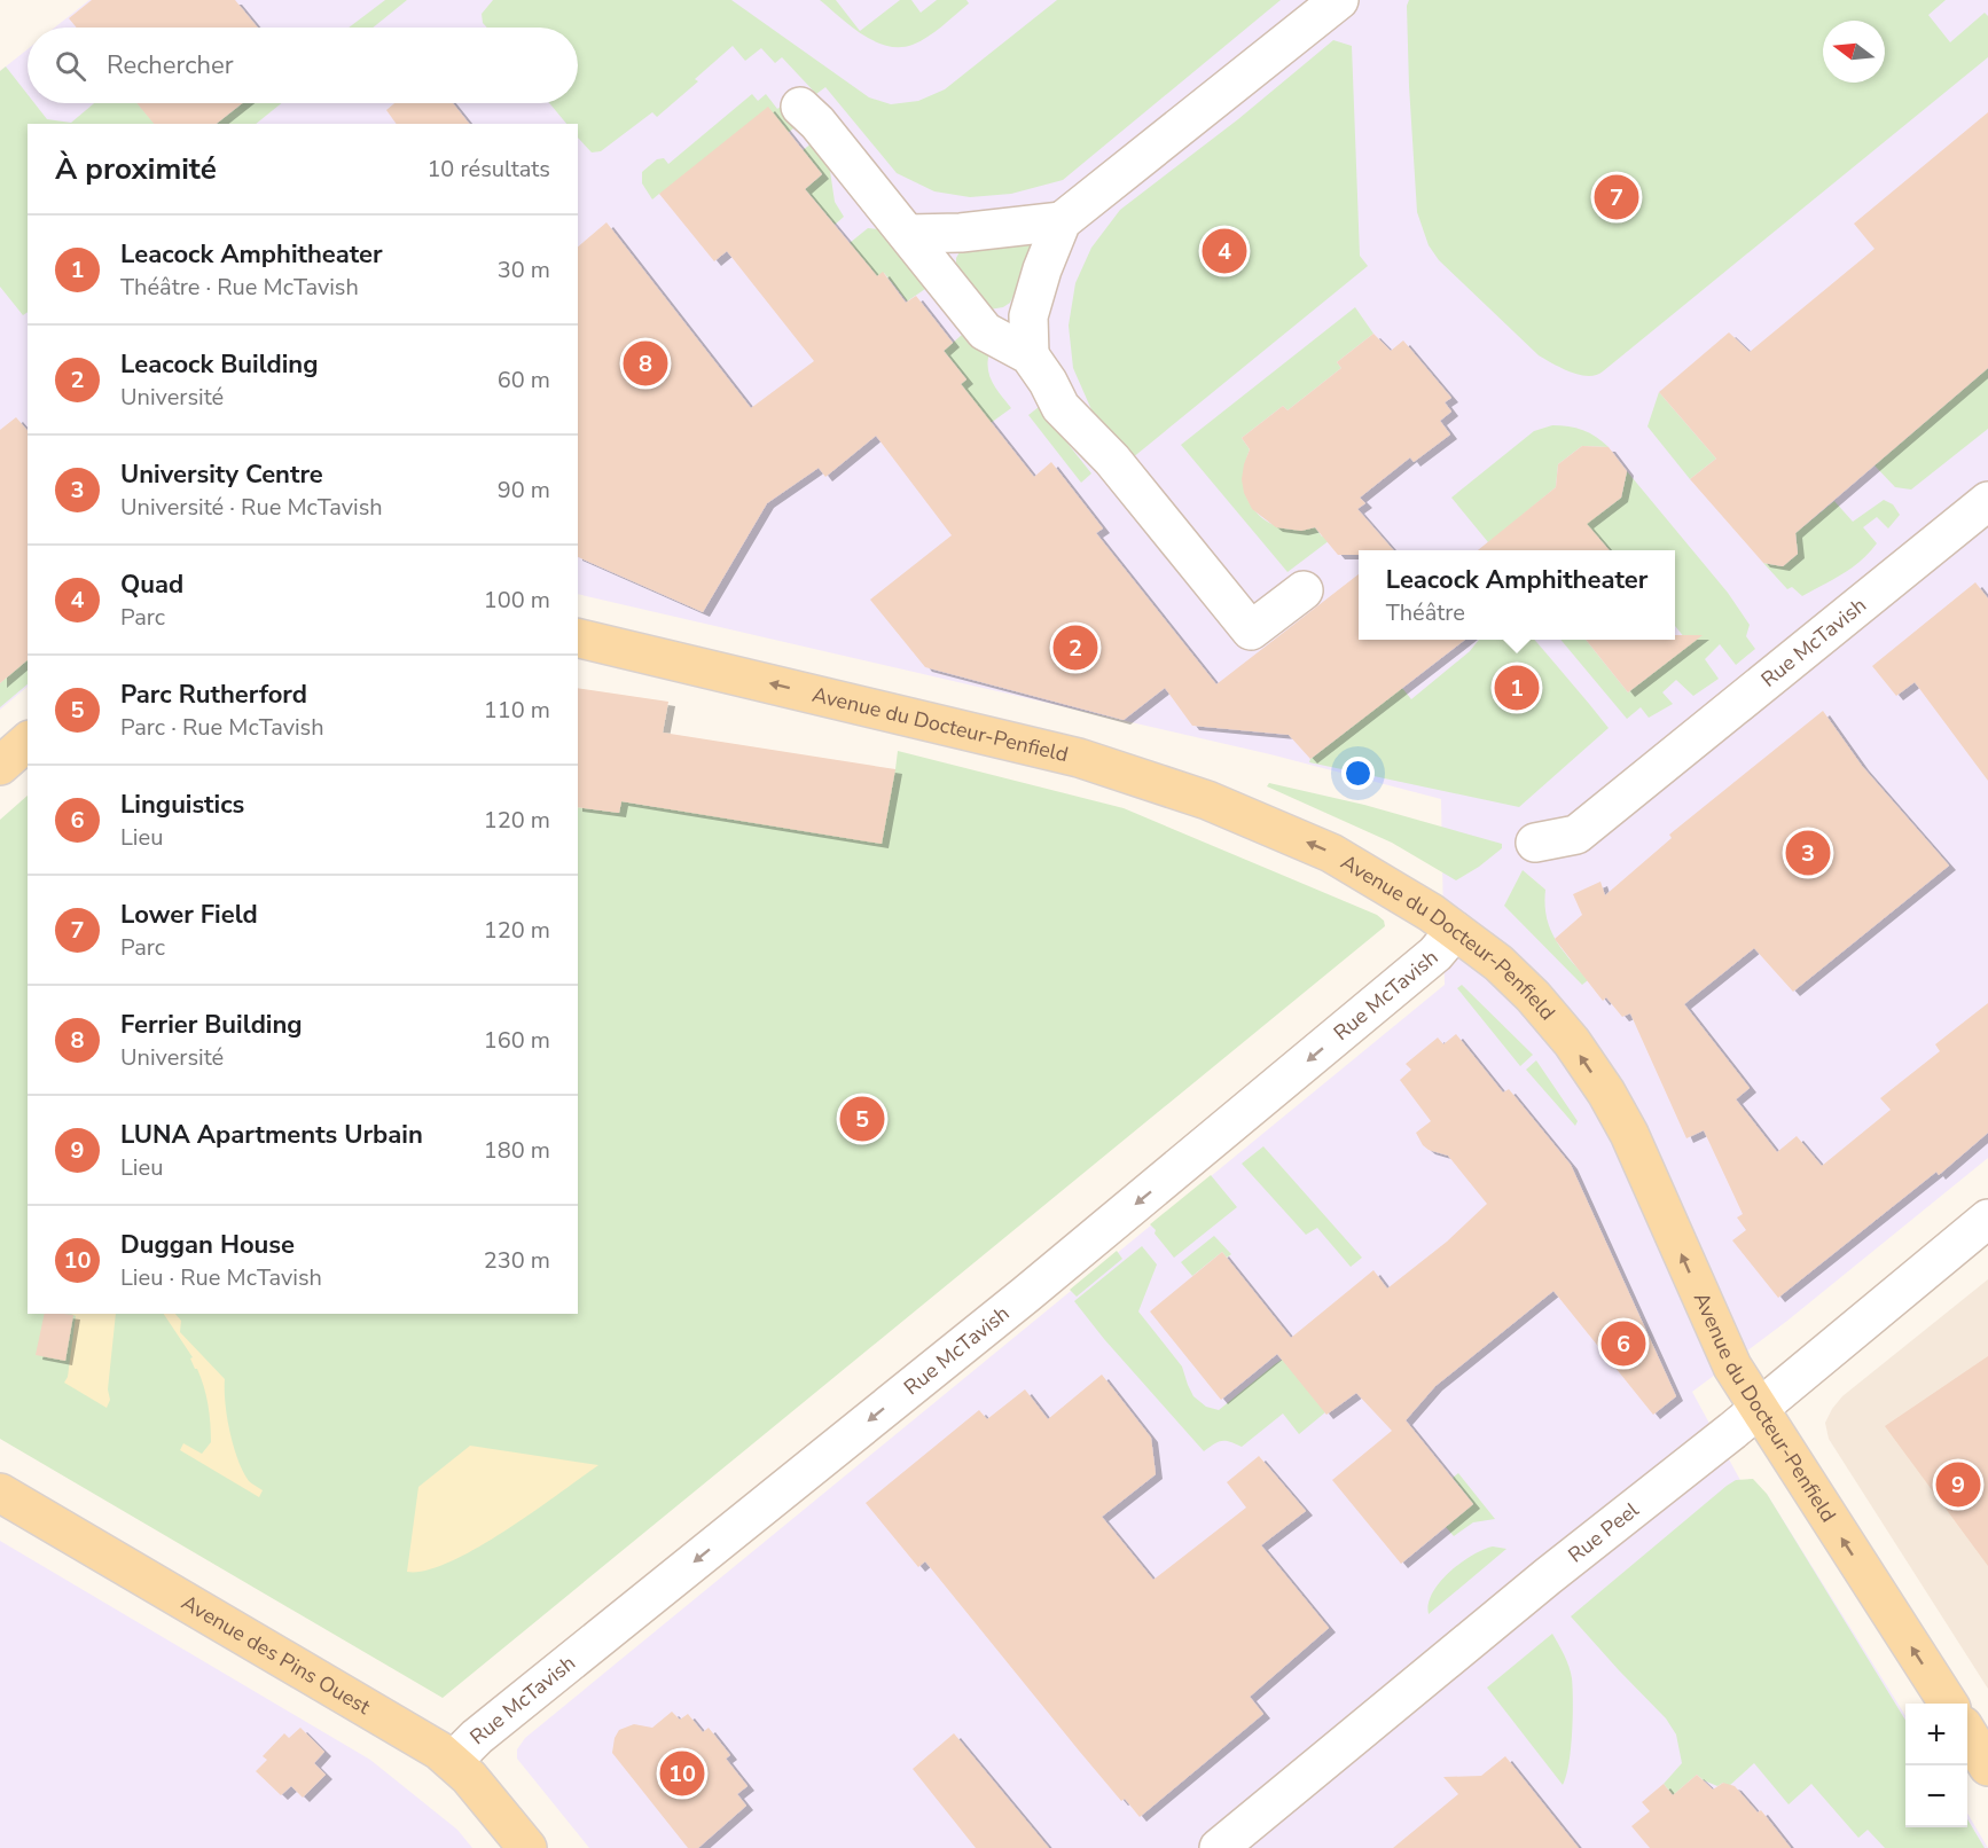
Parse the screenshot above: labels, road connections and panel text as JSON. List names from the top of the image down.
{
  "streets": {
    "main road": ["Avenue du Docteur-Penfield", "Avenue des Pins Ouest"],
    "street": ["Rue McTavish", "Rue Peel"]
  },
  "crossings": [
    ["Rue McTavish", "Avenue du Docteur-Penfield"],
    ["Rue McTavish", "Avenue des Pins Ouest"],
    ["Avenue du Docteur-Penfield", "Rue Peel"]
  ],
  "one_way": ["Rue McTavish", "Avenue du Docteur-Penfield"],
  "north": "left",
  "page": {
    "search": "Rechercher",
    "heading": ["À proximité", "10 résultats"],
    "pins": [
      "7",
      "4",
      "8",
      "2",
      "1",
      "3",
      "5",
      "6",
      "9",
      "10"
    ],
    "list": [
      {
        "mark": "1",
        "name": "Leacock Amphitheater",
        "note": "Théâtre · Rue McTavish",
        "value": "30 m"
      },
      {
        "mark": "2",
        "name": "Leacock Building",
        "note": "Université",
        "value": "60 m"
      },
      {
        "mark": "3",
        "name": "University Centre",
        "note": "Université · Rue McTavish",
        "value": "90 m"
      },
      {
        "mark": "4",
        "name": "Quad",
        "note": "Parc",
        "value": "100 m"
      },
      {
        "mark": "5",
        "name": "Parc Rutherford",
        "note": "Parc · Rue McTavish",
        "value": "110 m"
      },
      {
        "mark": "6",
        "name": "Linguistics",
        "note": "Lieu",
        "value": "120 m"
      },
      {
        "mark": "7",
        "name": "Lower Field",
        "note": "Parc",
        "value": "120 m"
      },
      {
        "mark": "8",
        "name": "Ferrier Building",
        "note": "Université",
        "value": "160 m"
      },
      {
        "mark": "9",
        "name": "LUNA Apartments Urbain",
        "note": "Lieu",
        "value": "180 m"
      },
      {
        "mark": "10",
        "name": "Duggan House",
        "note": "Lieu · Rue McTavish",
        "value": "230 m"
      }
    ],
    "popup": ["Leacock Amphitheater", "Théâtre"],
    "map_buttons": ["+", "−"]
  }
}
